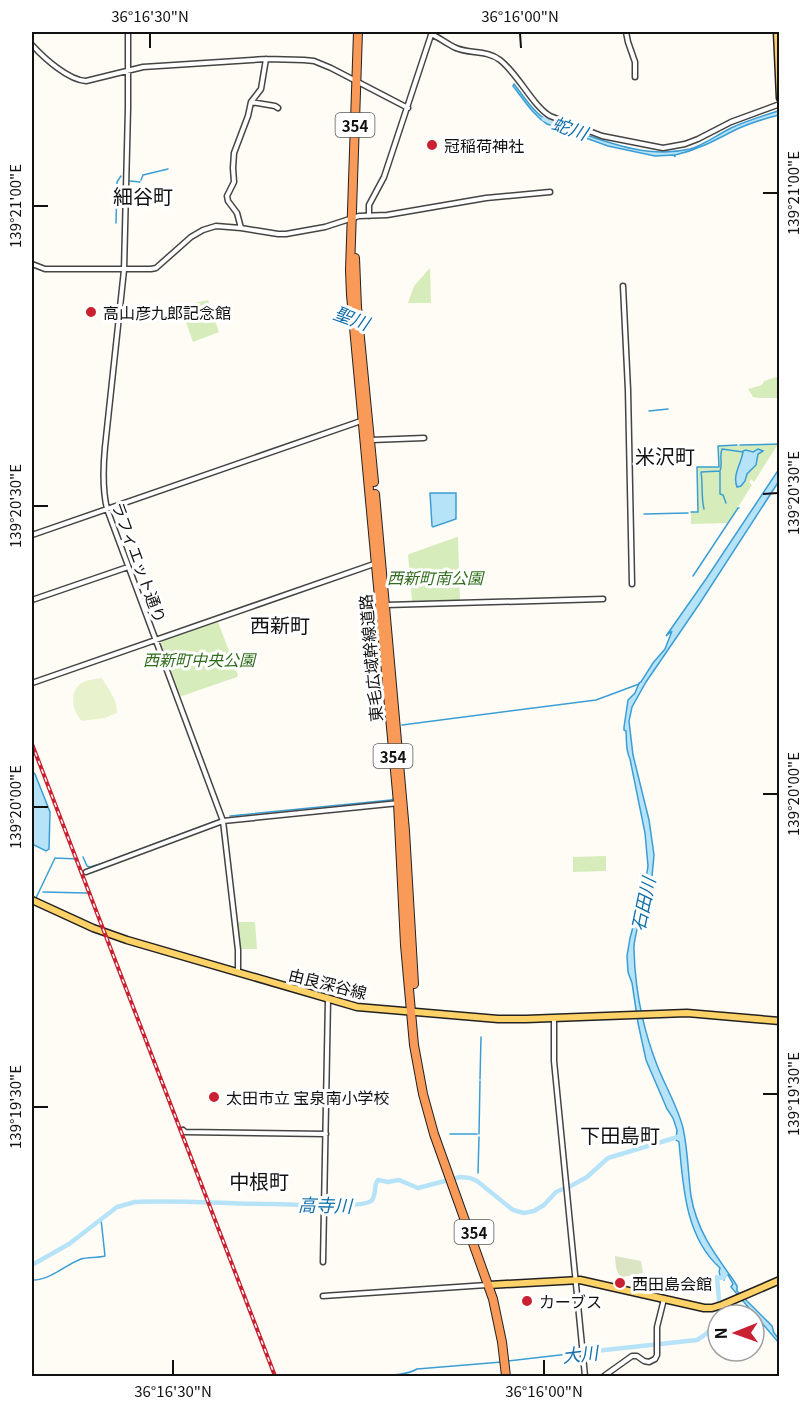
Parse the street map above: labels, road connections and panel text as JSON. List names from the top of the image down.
{
  "streets": {
    "highway": ["354", "東毛広域幹線道路"],
    "main road": ["由良深谷線"],
    "street": ["ラフィエット通り"]
  },
  "crossings": [
    ["ラフィエット通り", "由良深谷線"],
    ["東毛広域幹線道路", "由良深谷線"]
  ],
  "districts": [
    "細谷町",
    "米沢町",
    "西新町",
    "下田島町",
    "中根町"
  ],
  "water": [
    "蛇川",
    "聖川",
    "石田川",
    "高寺川",
    "大川"
  ],
  "parks": ["西新町南公園", "西新町中央公園"],
  "places": [
    "冠稲荷神社",
    "高山彦九郎記念館",
    "太田市立 宝泉南小学校",
    "西田島会館",
    "カーブス"
  ],
  "north": "left",
  "coordinates": [
    "36°16'30\"N",
    "36°16'00\"N",
    "139°21'00\"E",
    "139°20'30\"E",
    "139°20'00\"E",
    "139°19'30\"E"
  ]
}
